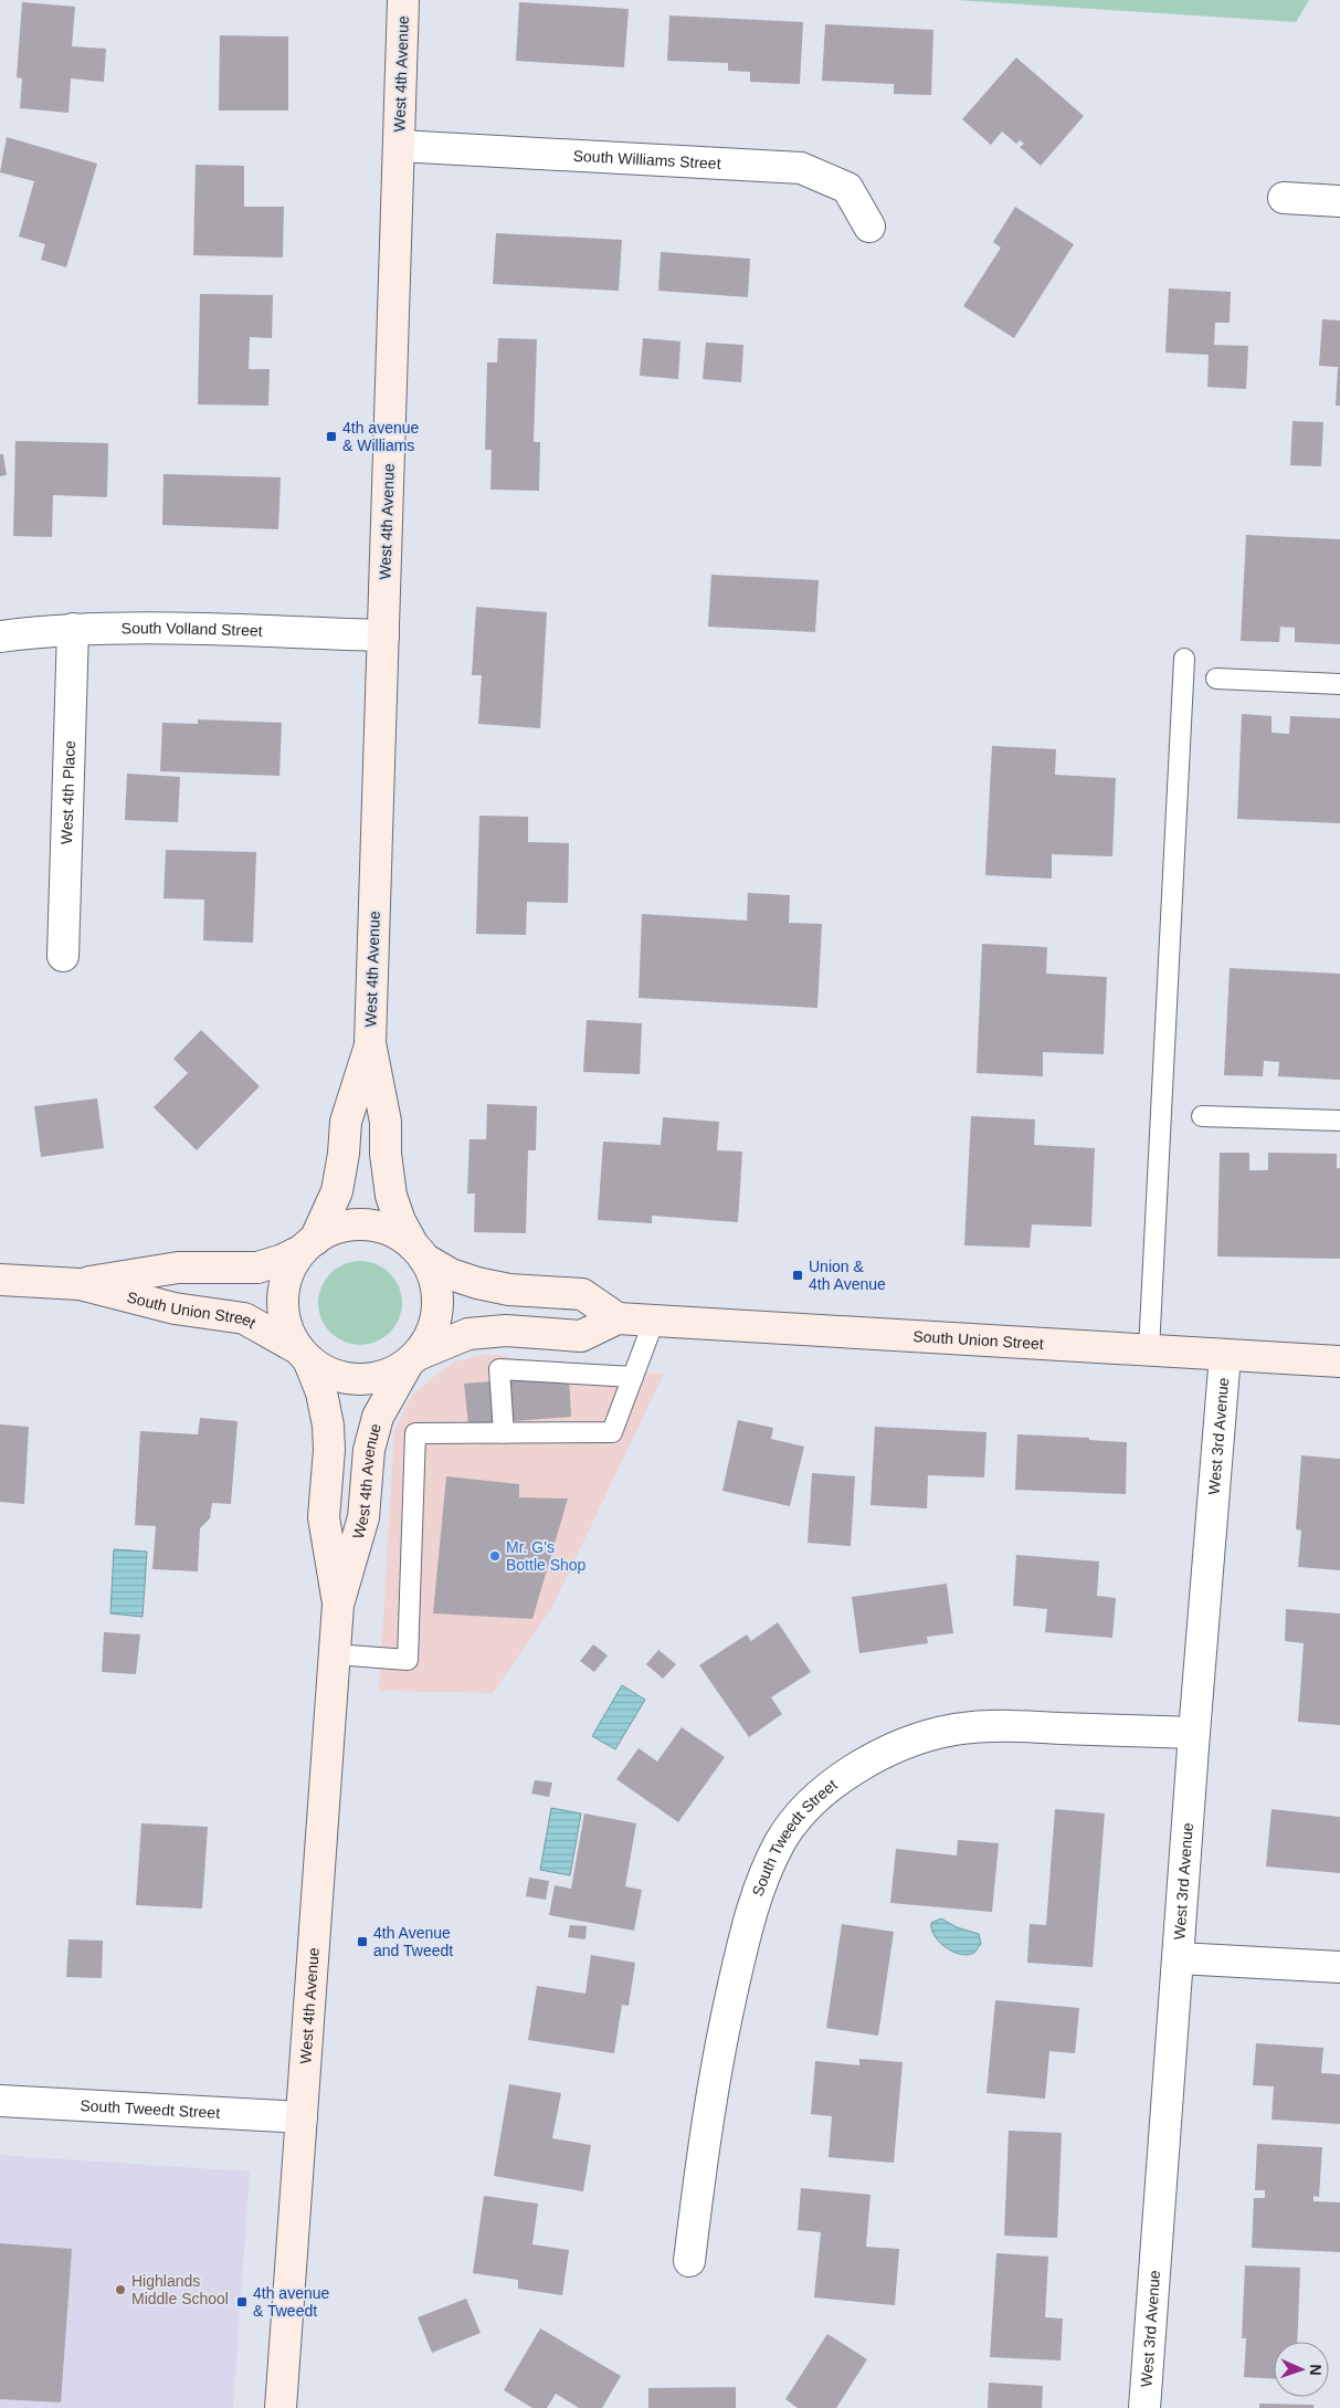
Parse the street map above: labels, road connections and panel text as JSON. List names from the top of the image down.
{
  "streets": {
    "street": [
      "West 4th Avenue",
      "South Williams Street",
      "South Volland Street",
      "West 4th Place",
      "South Union Street",
      "West 3rd Avenue",
      "South Tweedt Street"
    ]
  },
  "crossings": [
    ["West 4th Avenue", "South Williams Street"],
    ["West 4th Avenue", "South Volland Street"],
    ["West 4th Avenue", "South Union Street"],
    ["West 4th Avenue", "South Tweedt Street"],
    ["South Volland Street", "West 4th Place"],
    ["South Union Street", "West 3rd Avenue"],
    ["West 3rd Avenue", "South Tweedt Street"]
  ],
  "places": {
    "transit": [
      "4th avenue & Williams",
      "Union & 4th Avenue",
      "4th Avenue and Tweedt",
      "4th avenue & Tweedt"
    ],
    "other": ["Mr. G's Bottle Shop", "Highlands Middle School"]
  },
  "north": "right"
}
